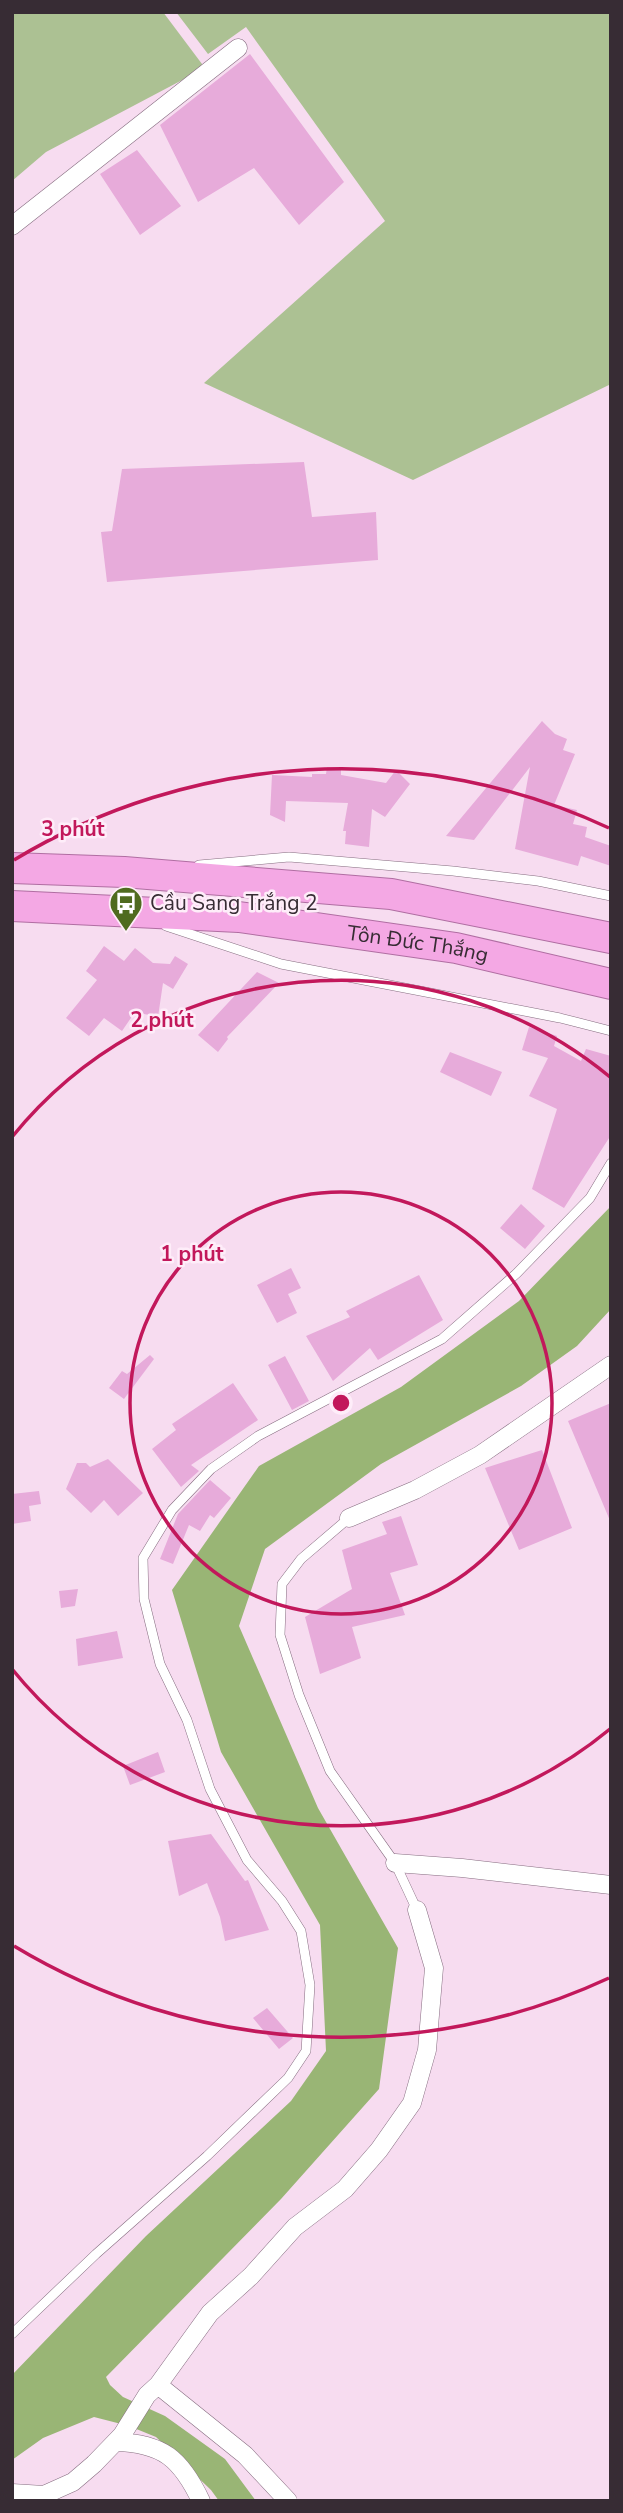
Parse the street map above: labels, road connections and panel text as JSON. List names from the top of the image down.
{
  "streets": {
    "highway": ["Tôn Đức Thắng"]
  },
  "places": {
    "bus stop": ["Cầu Sang Trắng 2"]
  },
  "rings": ["3 phút", "2 phút", "1 phút"]
}
